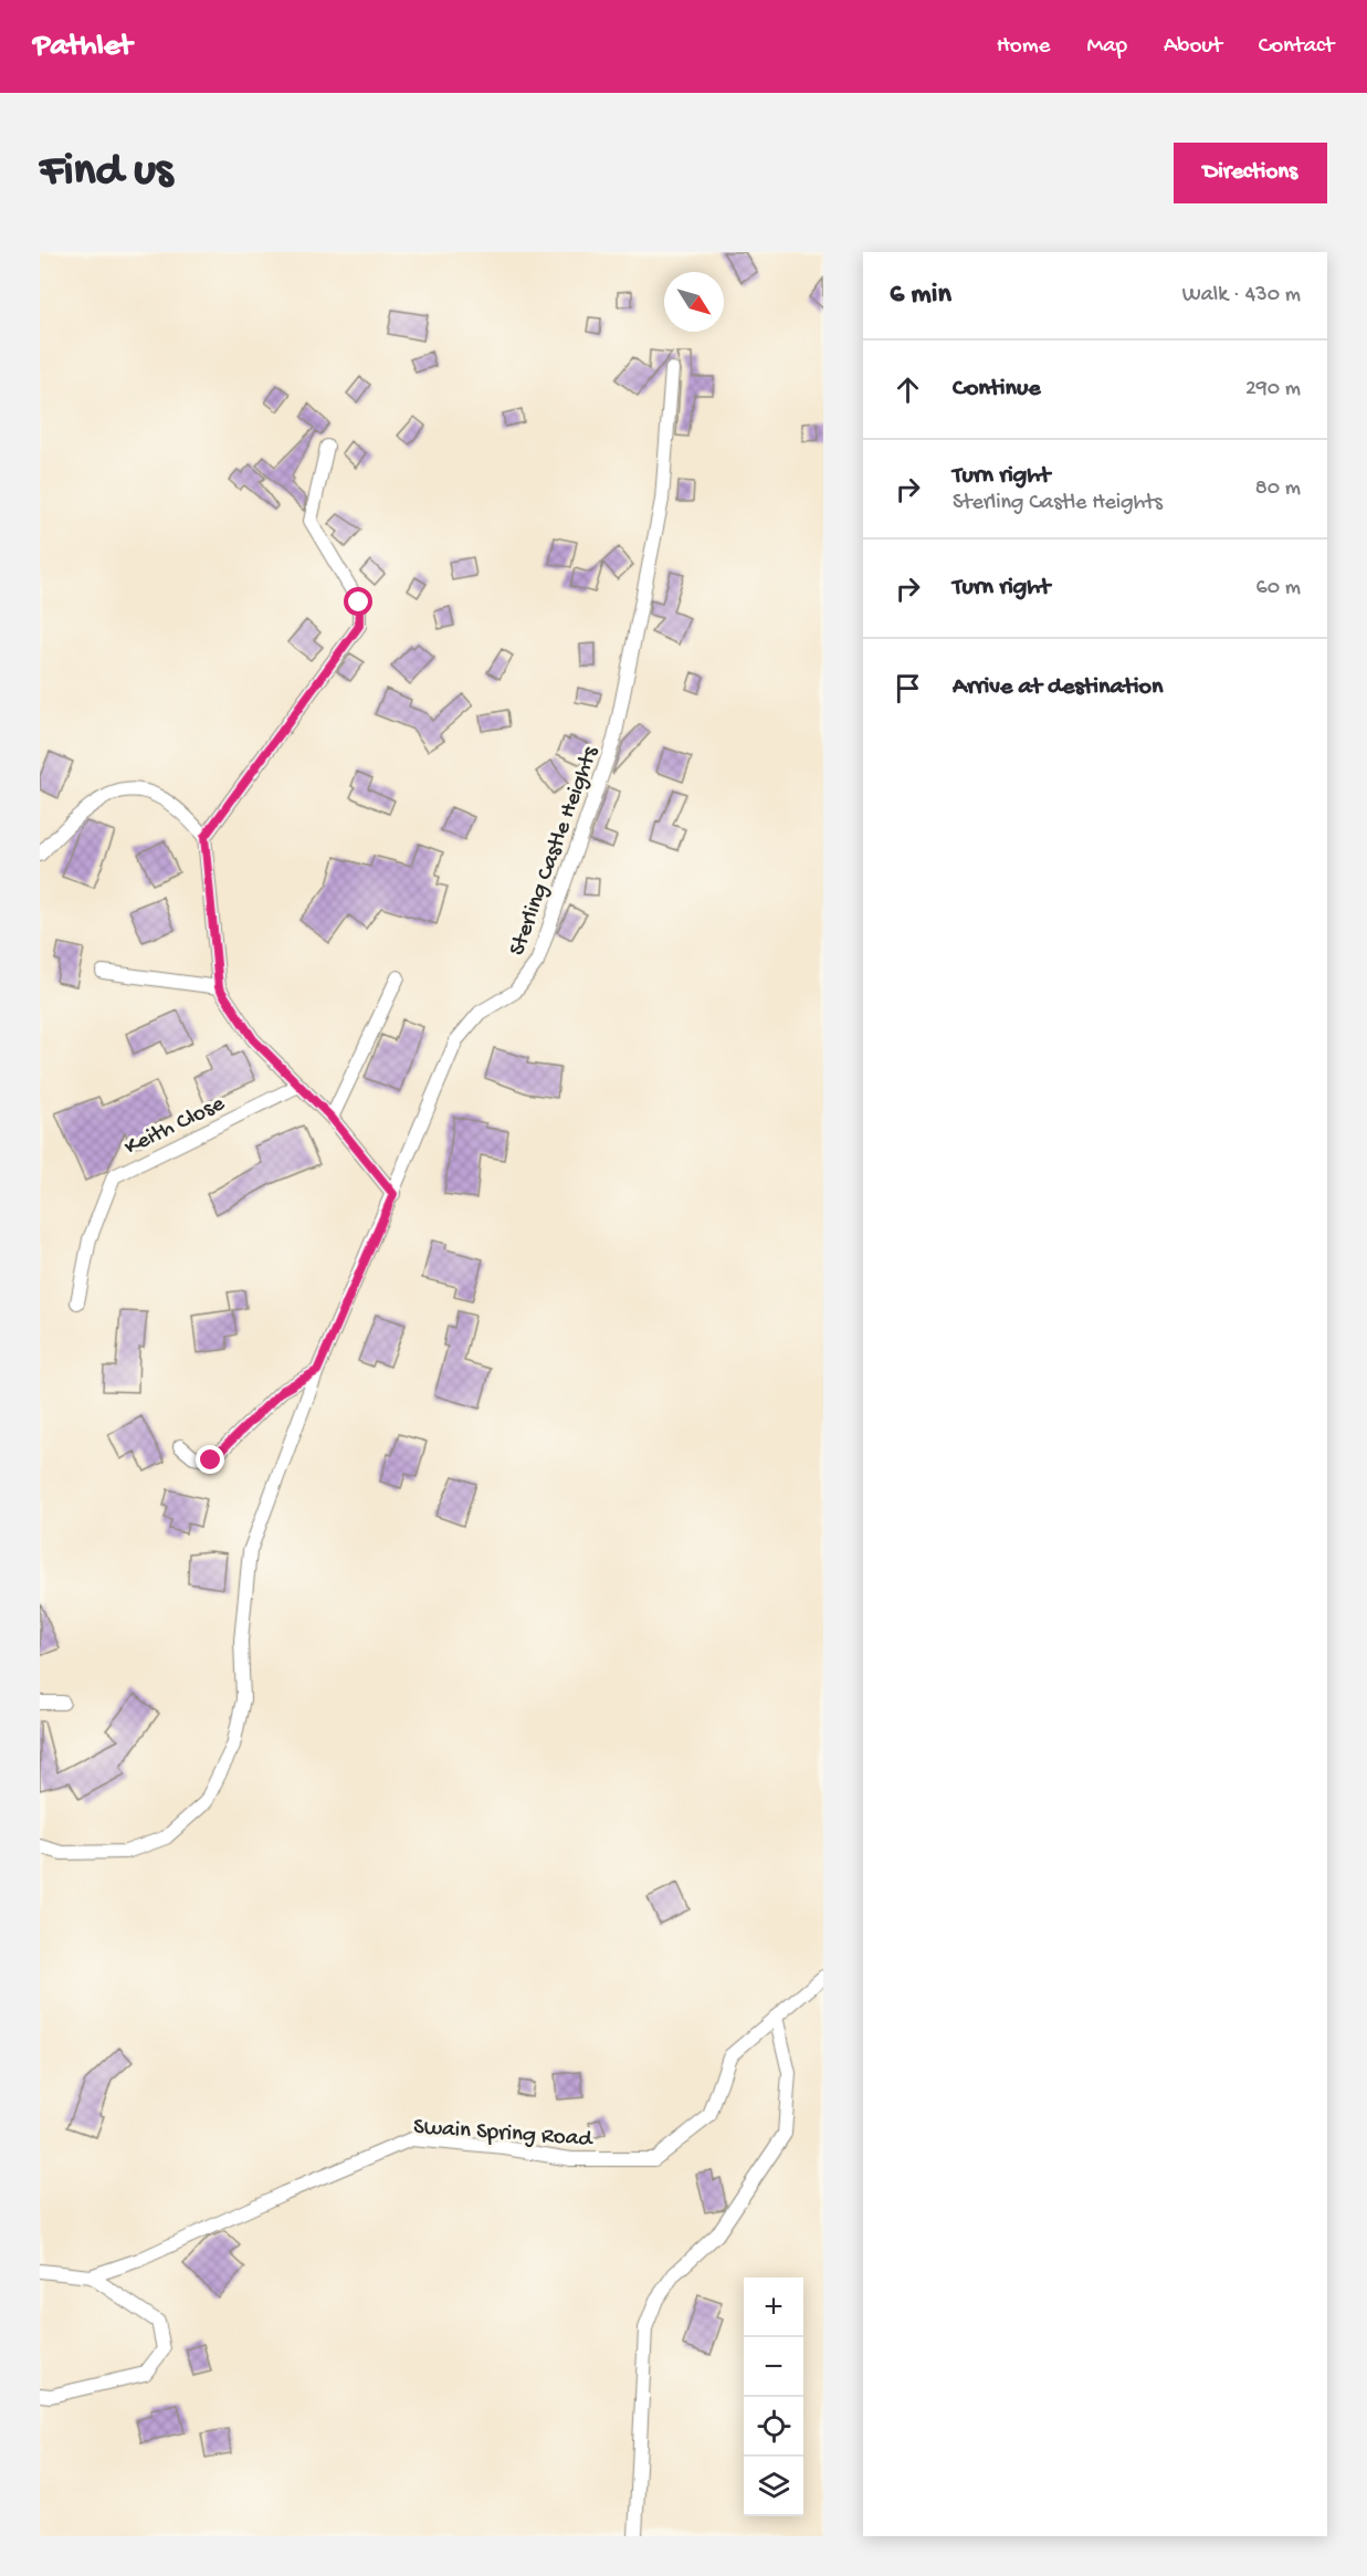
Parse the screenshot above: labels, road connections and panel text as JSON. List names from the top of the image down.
{
  "streets": {
    "street": ["Sterling Castle Heights", "Keith Close", "Swain Spring Road"]
  },
  "north": "bottom right",
  "page": {
    "header": "Pathlet",
    "nav": [
      "Home",
      "Map",
      "About",
      "Contact"
    ],
    "buttons": "Directions",
    "title": "Find us",
    "heading": ["6 min", "Walk · 430 m"],
    "list": [
      ["Continue", "290 m"],
      ["Turn right", "Sterling Castle Heights", "80 m"],
      ["Turn right", "60 m"],
      "Arrive at destination"
    ],
    "map_buttons": ["+", "−"]
  }
}
